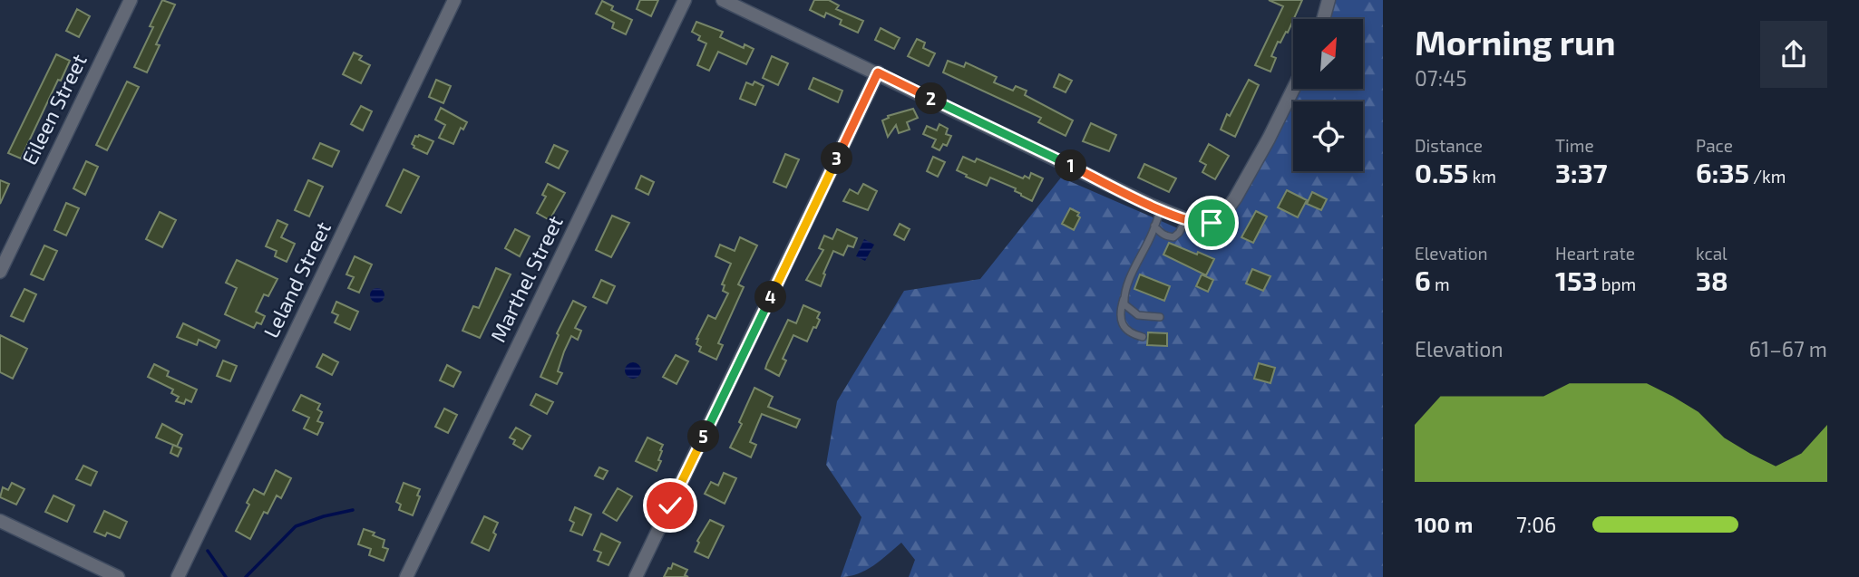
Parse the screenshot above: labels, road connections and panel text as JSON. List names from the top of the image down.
{
  "streets": {
    "street": ["Eileen Street", "Marthel Street", "Leland Street"]
  },
  "north": "top right",
  "page": {
    "heading": ["Morning run", "07:45"],
    "pins": [
      "2",
      "3",
      "1",
      "4",
      "5"
    ],
    "stats": [
      ["Distance", "0.55 km"],
      ["Time", "3:37"],
      ["Pace", "6:35 /km"],
      ["Elevation", "6 m"],
      ["Heart rate", "153 bpm"],
      ["kcal", "38"]
    ],
    "chart": ["Elevation", "61–67 m"],
    "list": [
      {
        "name": "100 m",
        "note": "7:06"
      }
    ]
  }
}
